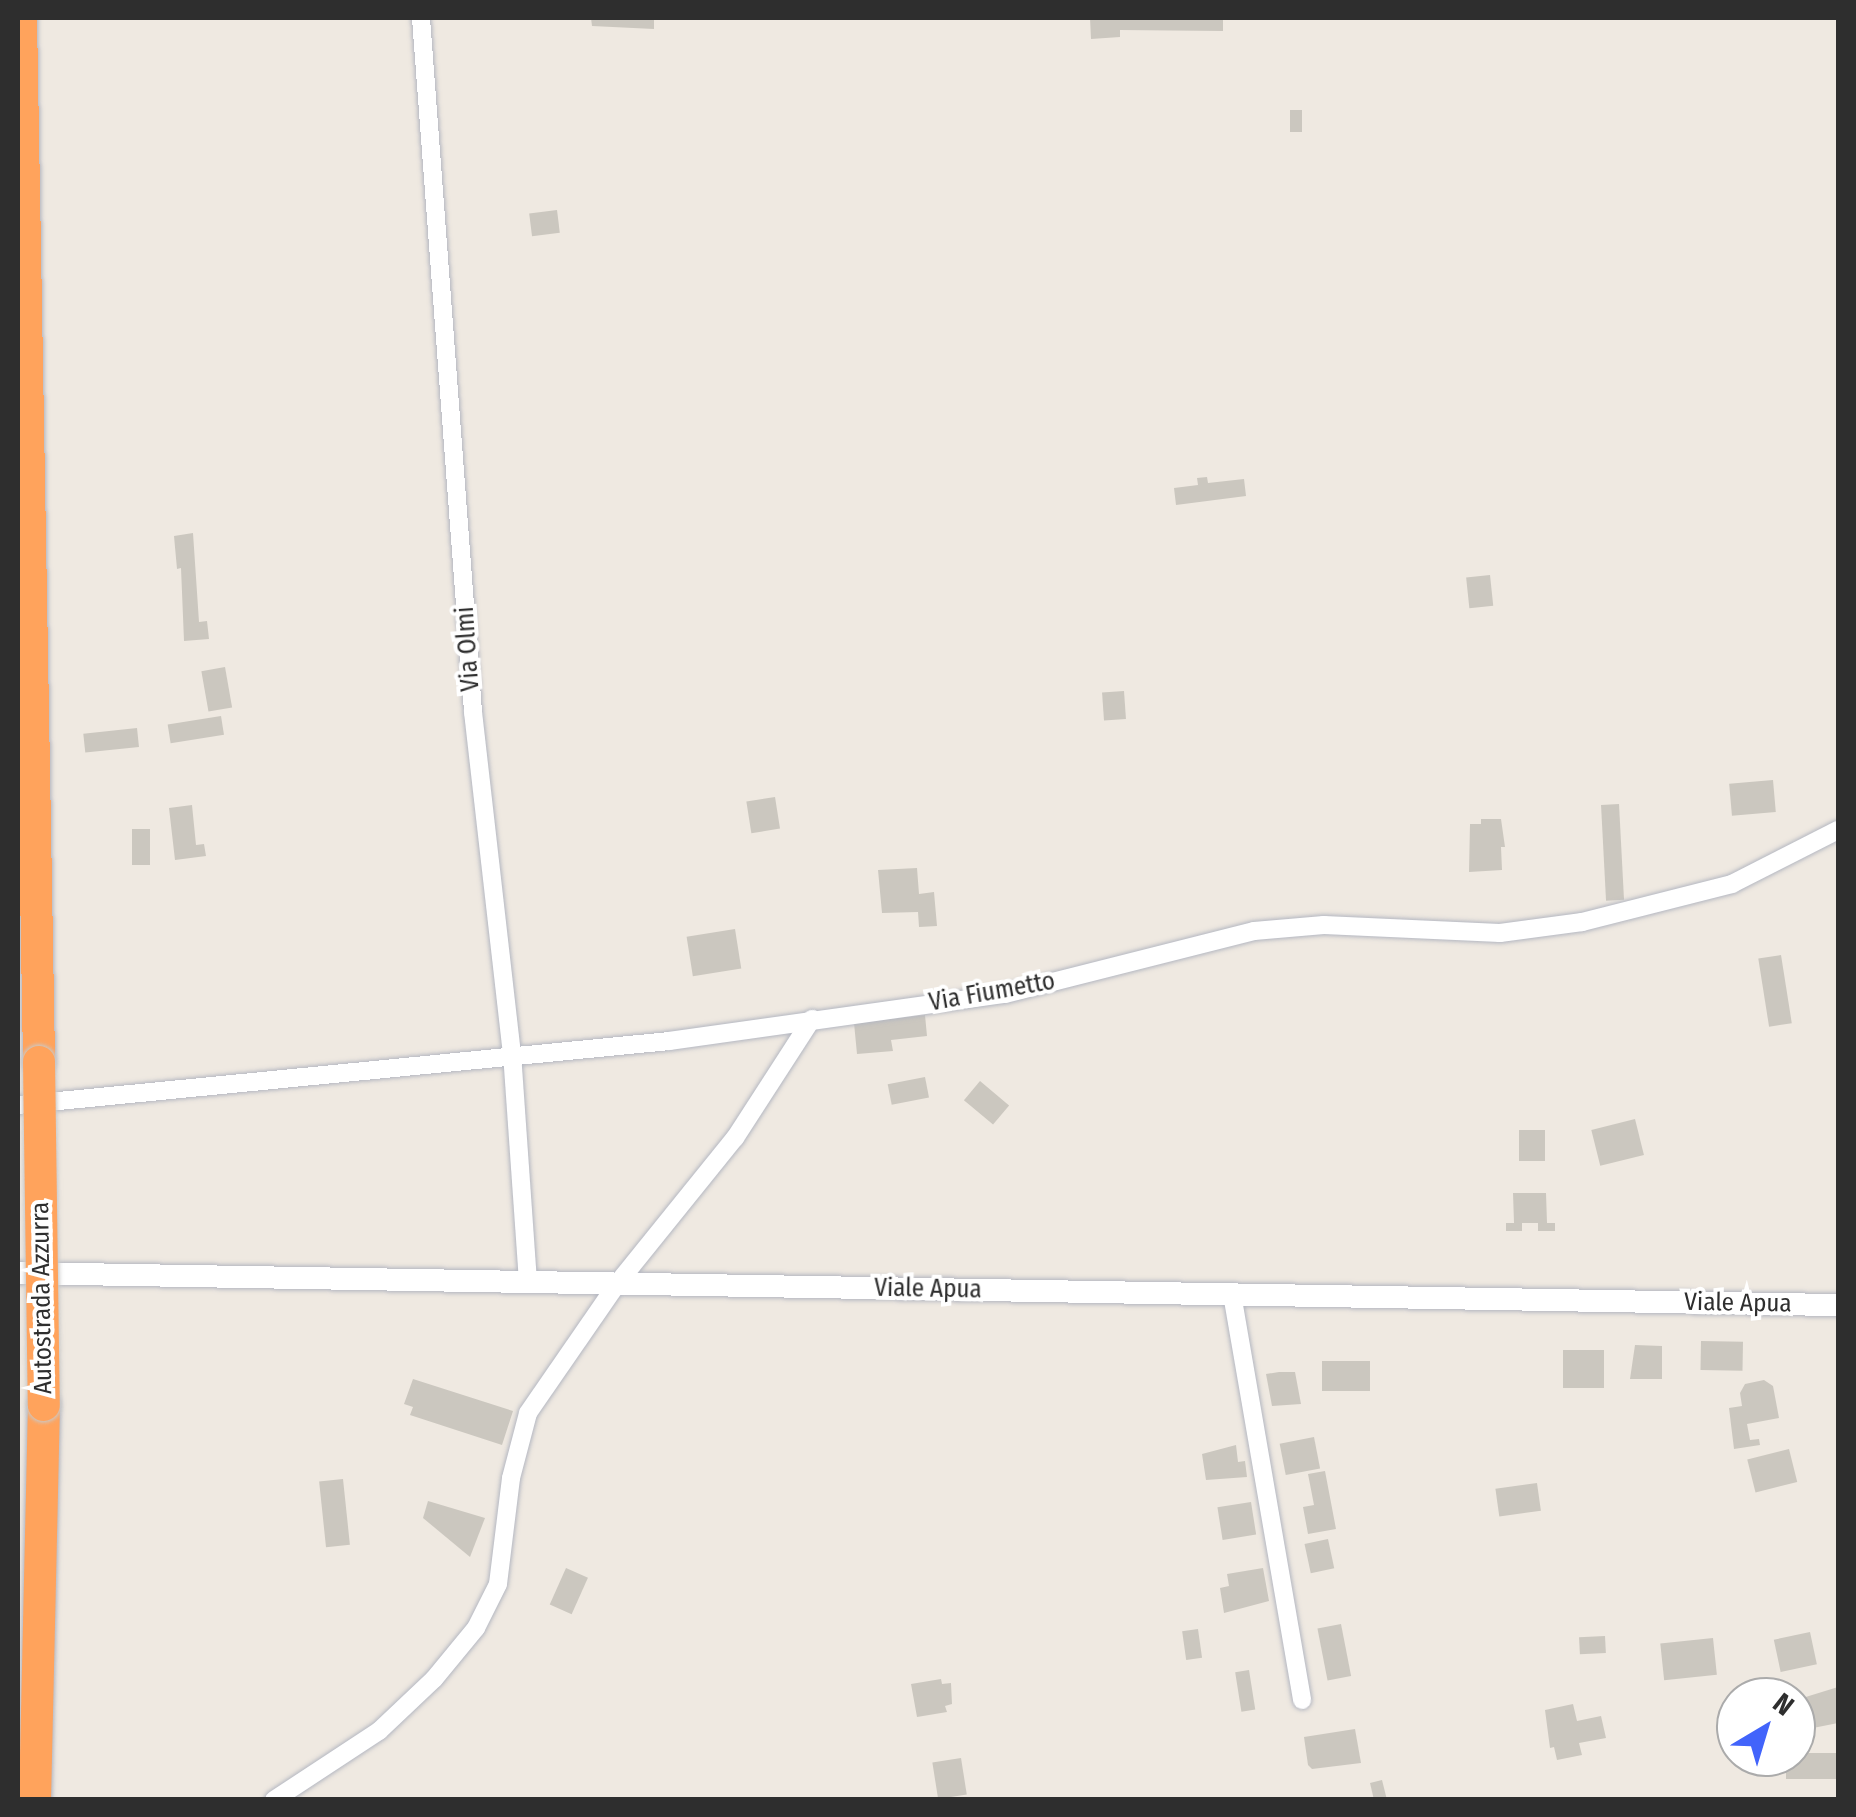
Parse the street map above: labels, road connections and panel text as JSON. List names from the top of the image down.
{
  "streets": {
    "highway": ["Autostrada Azzurra"],
    "street": ["Via Olmi", "Via Fiumetto", "Viale Apua"]
  },
  "crossings": [
    ["Via Olmi", "Via Fiumetto"],
    ["Via Olmi", "Viale Apua"]
  ],
  "north": "top right"
}
